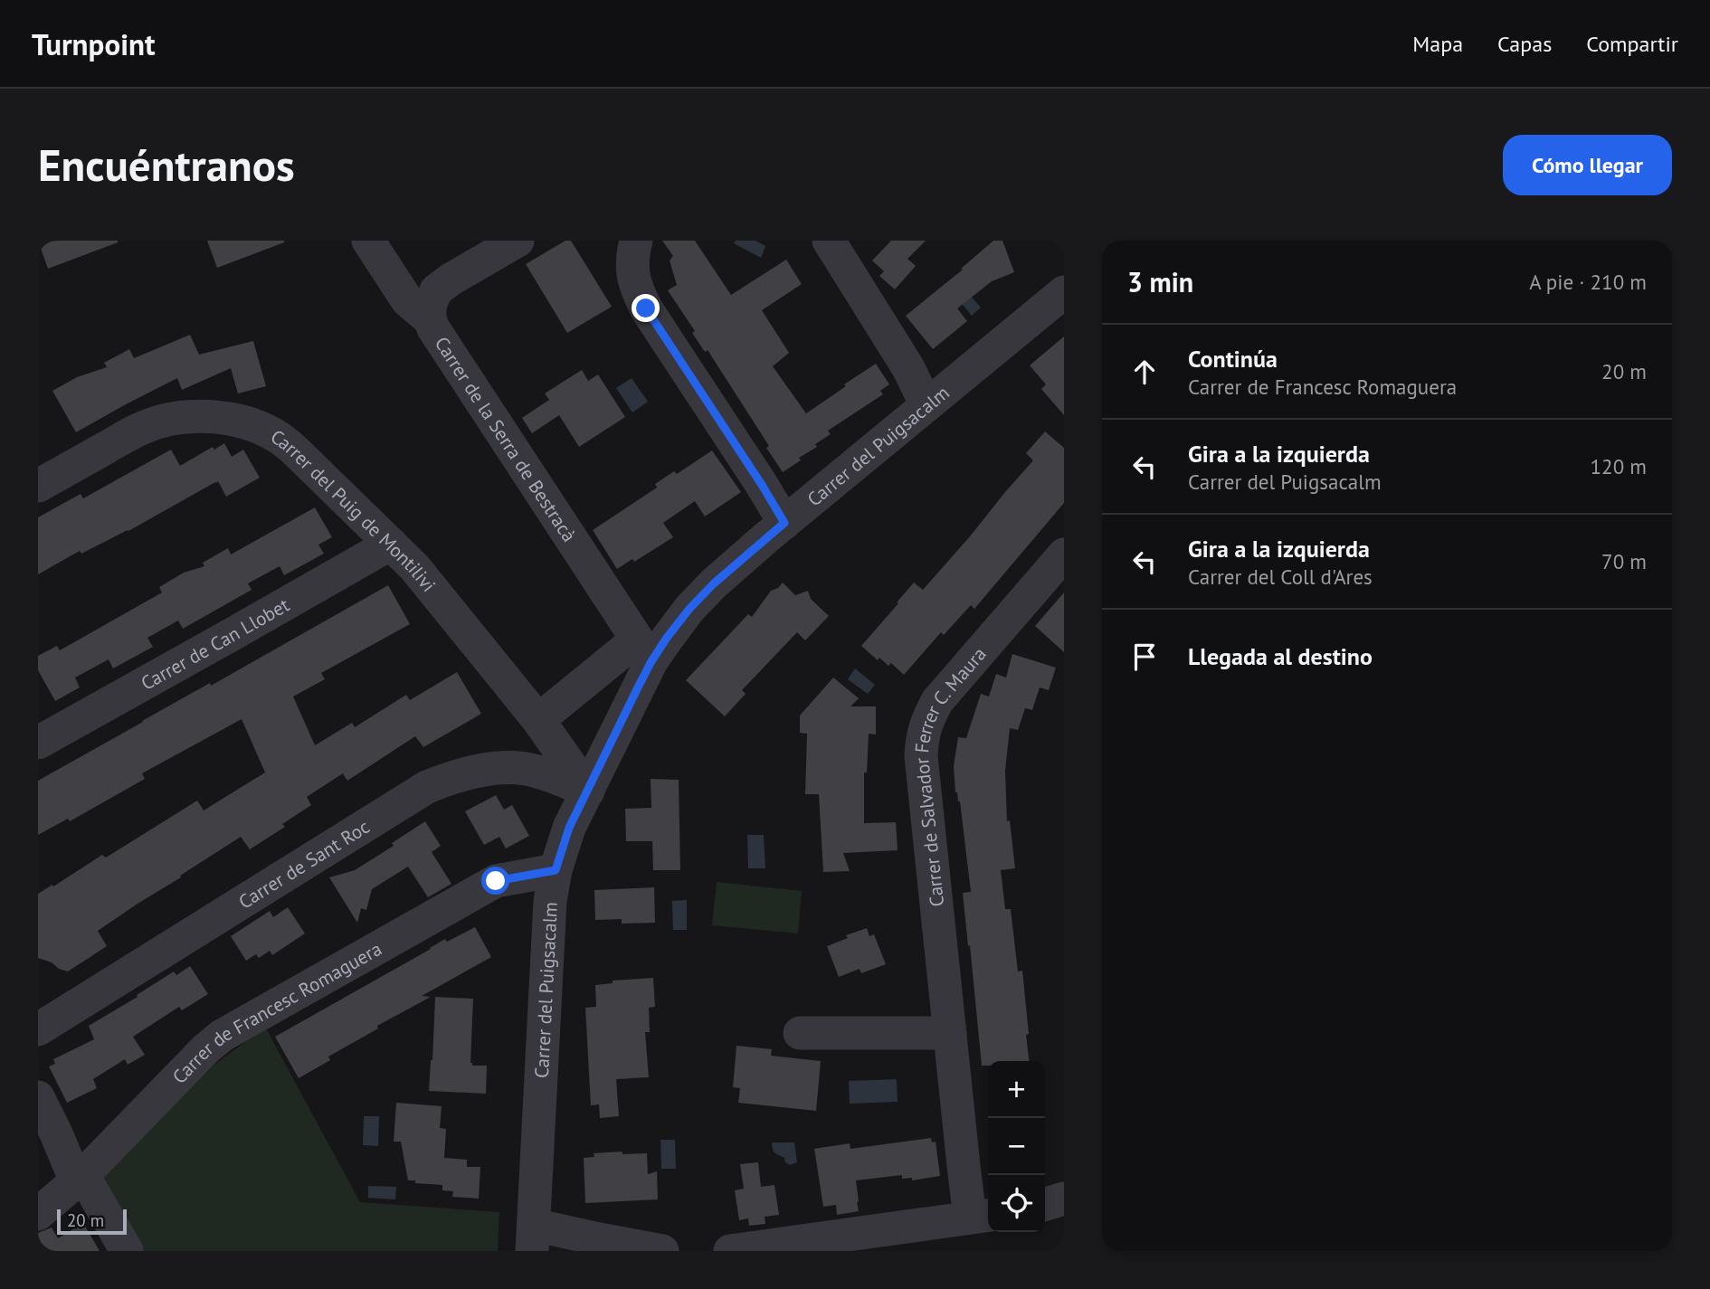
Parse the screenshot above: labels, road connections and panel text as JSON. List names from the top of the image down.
{
  "streets": {
    "street": [
      "Carrer de la Serra de Bestracà",
      "Carrer del Puigsacalm",
      "Carrer del Puig de Montilivi",
      "Carrer de Can Llobet",
      "Carrer de Salvador Ferrer C. Maura",
      "Carrer de Sant Roc",
      "Carrer de Francesc Romaguera"
    ]
  },
  "crossings": [
    ["Carrer de la Serra de Bestracà", "Carrer del Puigsacalm"],
    ["Carrer del Puigsacalm", "Carrer del Puig de Montilivi"],
    ["Carrer del Puigsacalm", "Carrer de Sant Roc"],
    ["Carrer del Puigsacalm", "Carrer de Francesc Romaguera"],
    ["Carrer del Puig de Montilivi", "Carrer de Can Llobet"],
    ["Carrer del Puig de Montilivi", "Carrer de Sant Roc"]
  ],
  "scale_bar": "20 m",
  "page": {
    "header": "Turnpoint",
    "nav": ["Mapa", "Capas", "Compartir"],
    "buttons": "Cómo llegar",
    "title": "Encuéntranos",
    "heading": ["3 min", "A pie · 210 m"],
    "list": [
      ["Continúa", "Carrer de Francesc Romaguera", "20 m"],
      ["Gira a la izquierda", "Carrer del Puigsacalm", "120 m"],
      ["Gira a la izquierda", "Carrer del Coll d'Ares", "70 m"],
      "Llegada al destino"
    ],
    "map_buttons": ["+", "−"],
    "scale": "20 m"
  }
}
